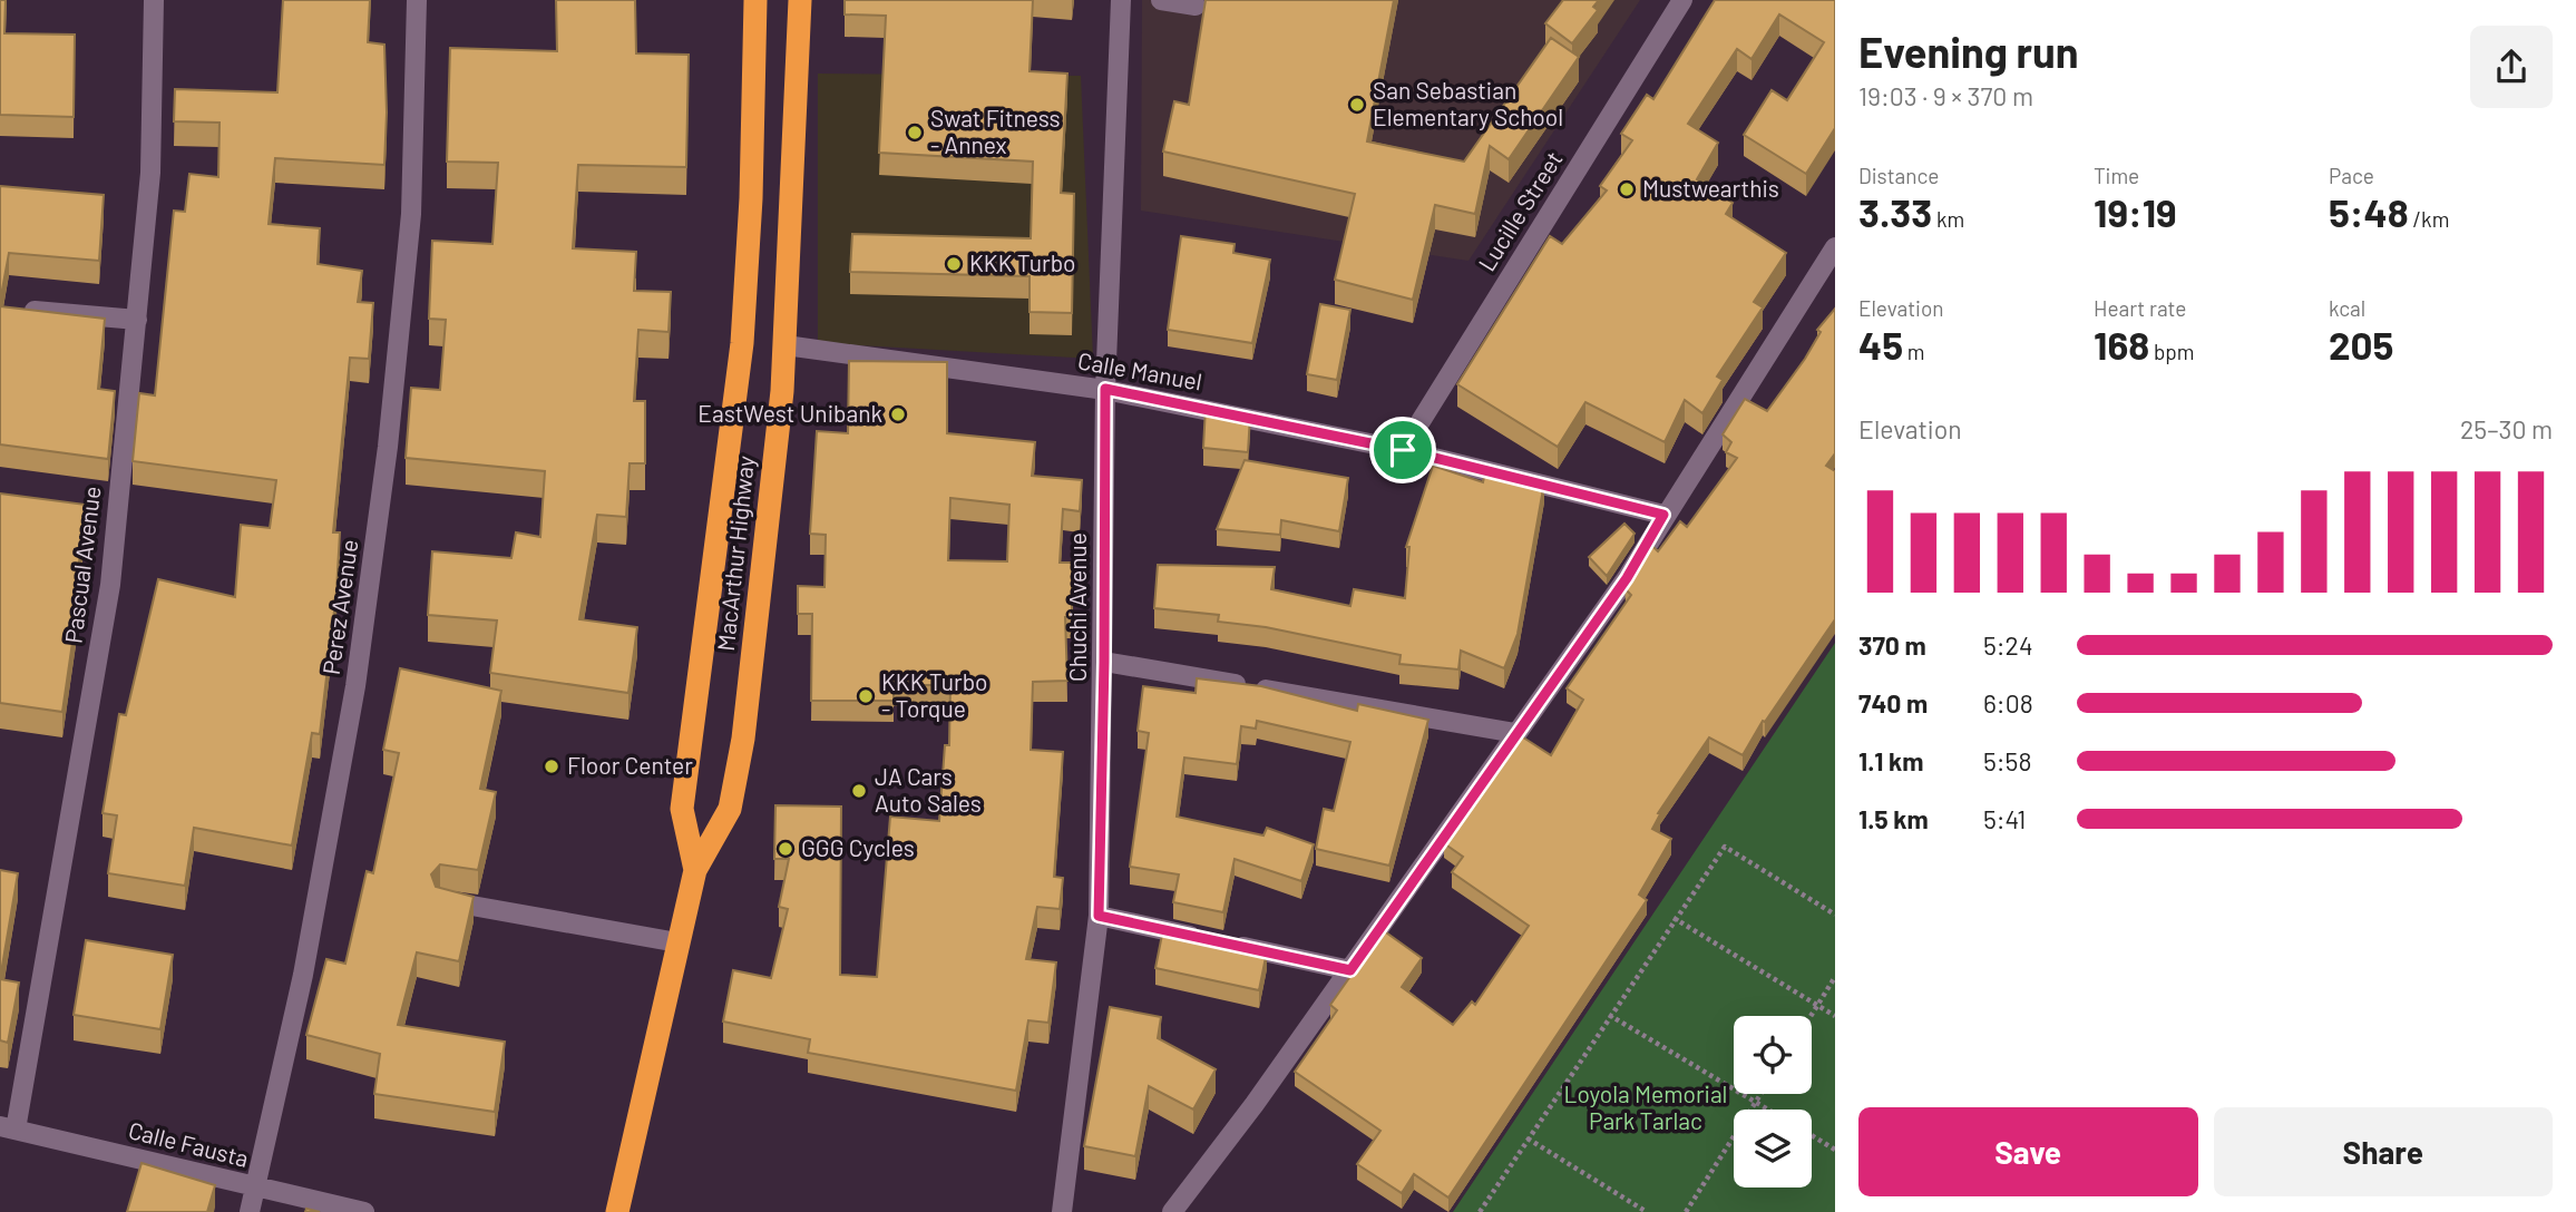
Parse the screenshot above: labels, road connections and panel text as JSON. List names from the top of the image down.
{
  "streets": {
    "highway": ["MacArthur Highway"],
    "street": [
      "Lucille Street",
      "Calle Manuel",
      "Pascual Avenue",
      "Perez Avenue",
      "Chuchi Avenue",
      "Calle Fausta"
    ]
  },
  "crossings": [
    ["Lucille Street", "Calle Manuel"],
    ["Calle Manuel", "MacArthur Highway"],
    ["Calle Manuel", "Chuchi Avenue"],
    ["Pascual Avenue", "Calle Fausta"],
    ["Perez Avenue", "Calle Fausta"]
  ],
  "parks": ["Loyola Memorial Park Tarlac"],
  "places": [
    "San Sebastian Elementary School",
    "Swat Fitness - Annex",
    "Mustwearthis",
    "KKK Turbo",
    "EastWest Unibank",
    "KKK Turbo - Torque",
    "Floor Center",
    "JA Cars Auto Sales",
    "GGG Cycles"
  ],
  "page": {
    "heading": ["Evening run", "19:03 · 9 × 370 m"],
    "stats": [
      ["Distance", "3.33 km"],
      ["Time", "19:19"],
      ["Pace", "5:48 /km"],
      ["Elevation", "45 m"],
      ["Heart rate", "168 bpm"],
      ["kcal", "205"]
    ],
    "chart": ["Elevation", "25–30 m"],
    "list": [
      {
        "name": "370 m",
        "note": "5:24"
      },
      {
        "name": "740 m",
        "note": "6:08"
      },
      {
        "name": "1.1 km",
        "note": "5:58"
      },
      {
        "name": "1.5 km",
        "note": "5:41"
      }
    ],
    "buttons": ["Save", "Share"]
  }
}
